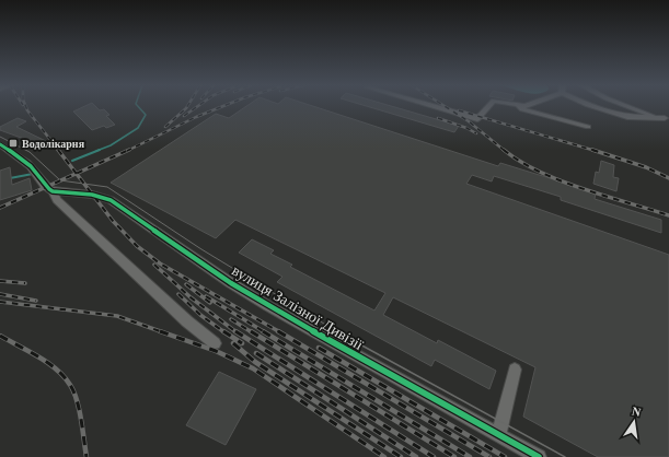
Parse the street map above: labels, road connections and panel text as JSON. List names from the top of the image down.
{
  "streets": {
    "street": ["вулиця Залізної Дивізії"]
  },
  "places": {
    "transit": ["Водолікарня"]
  },
  "north": "top"
}
